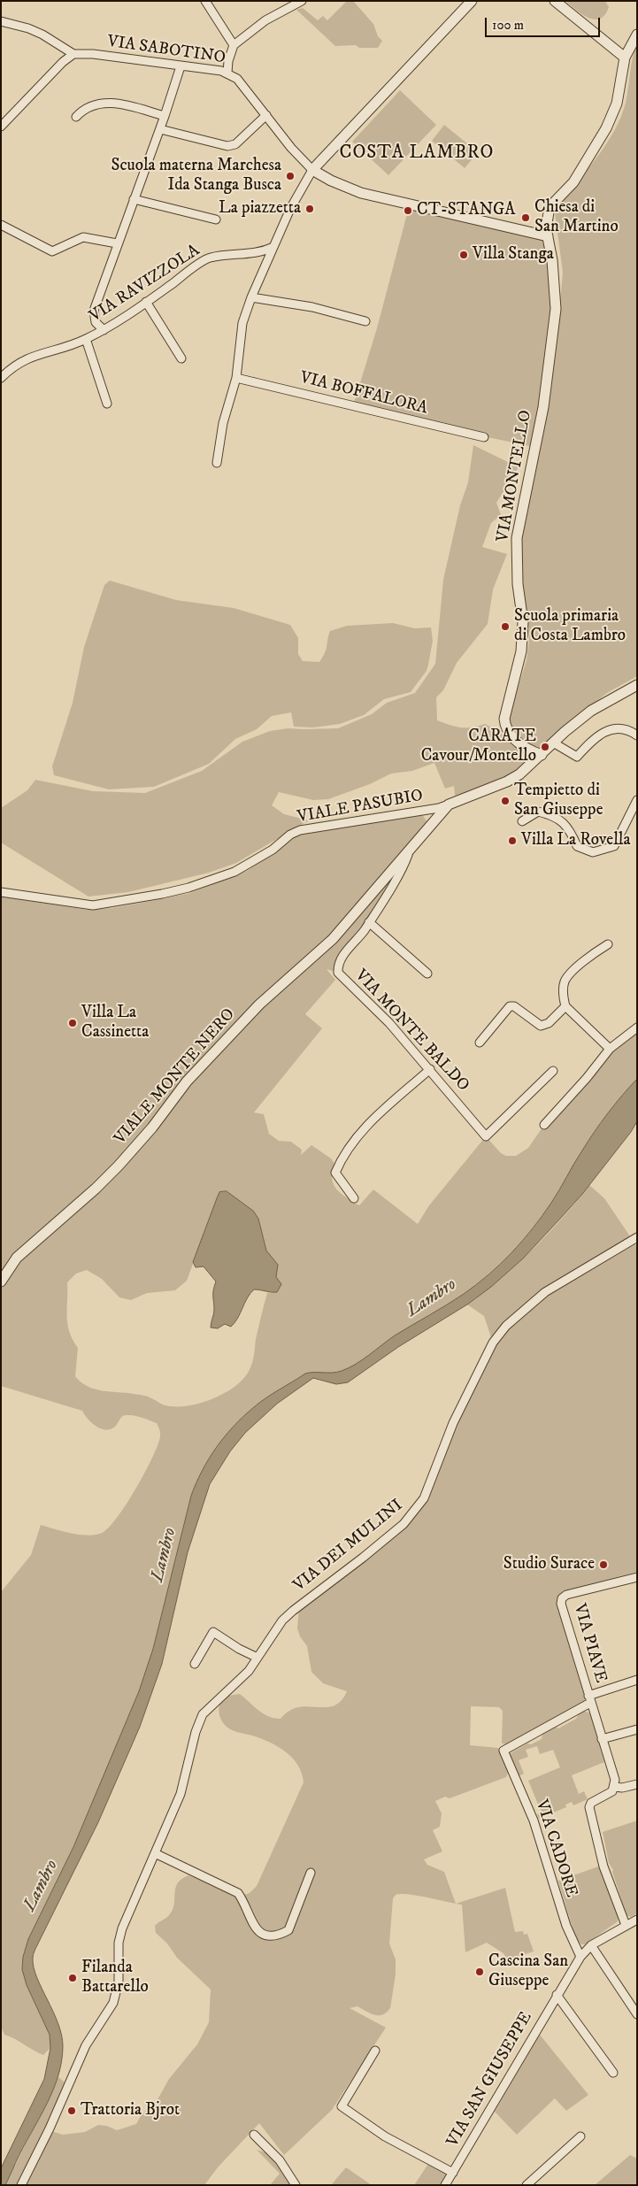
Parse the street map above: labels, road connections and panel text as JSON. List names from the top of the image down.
{
  "streets": {
    "street": [
      "VIA SABOTINO",
      "VIA RAVIZZOLA",
      "VIA BOFFALORA",
      "VIA MONTELLO",
      "VIALE PASUBIO",
      "VIA MONTE BALDO",
      "VIALE MONTE NERO",
      "VIA DEI MULINI",
      "VIA PIAVE",
      "VIA CADORE",
      "VIA SAN GIUSEPPE"
    ]
  },
  "crossings": [
    ["VIALE PASUBIO", "VIALE MONTE NERO"],
    ["VIA MONTE BALDO", "VIALE MONTE NERO"],
    ["VIA PIAVE", "VIA CADORE"],
    ["VIA CADORE", "VIA SAN GIUSEPPE"]
  ],
  "districts": ["COSTA LAMBRO"],
  "water": ["Lambro"],
  "places": [
    "Scuola materna Marchesa Ida Stanga Busca",
    "La piazzetta",
    "CT-STANGA",
    "Chiesa di San Martino",
    "Villa Stanga",
    "Scuola primaria di Costa Lambro",
    "CARATE Cavour/Montello",
    "Tempietto di San Giuseppe",
    "Villa La Rovella",
    "Villa La Cassinetta",
    "Studio Surace",
    "Cascina San Giuseppe",
    "Filanda Battarello",
    "Trattoria Bjrot"
  ],
  "scale_bar": "100 m"
}
